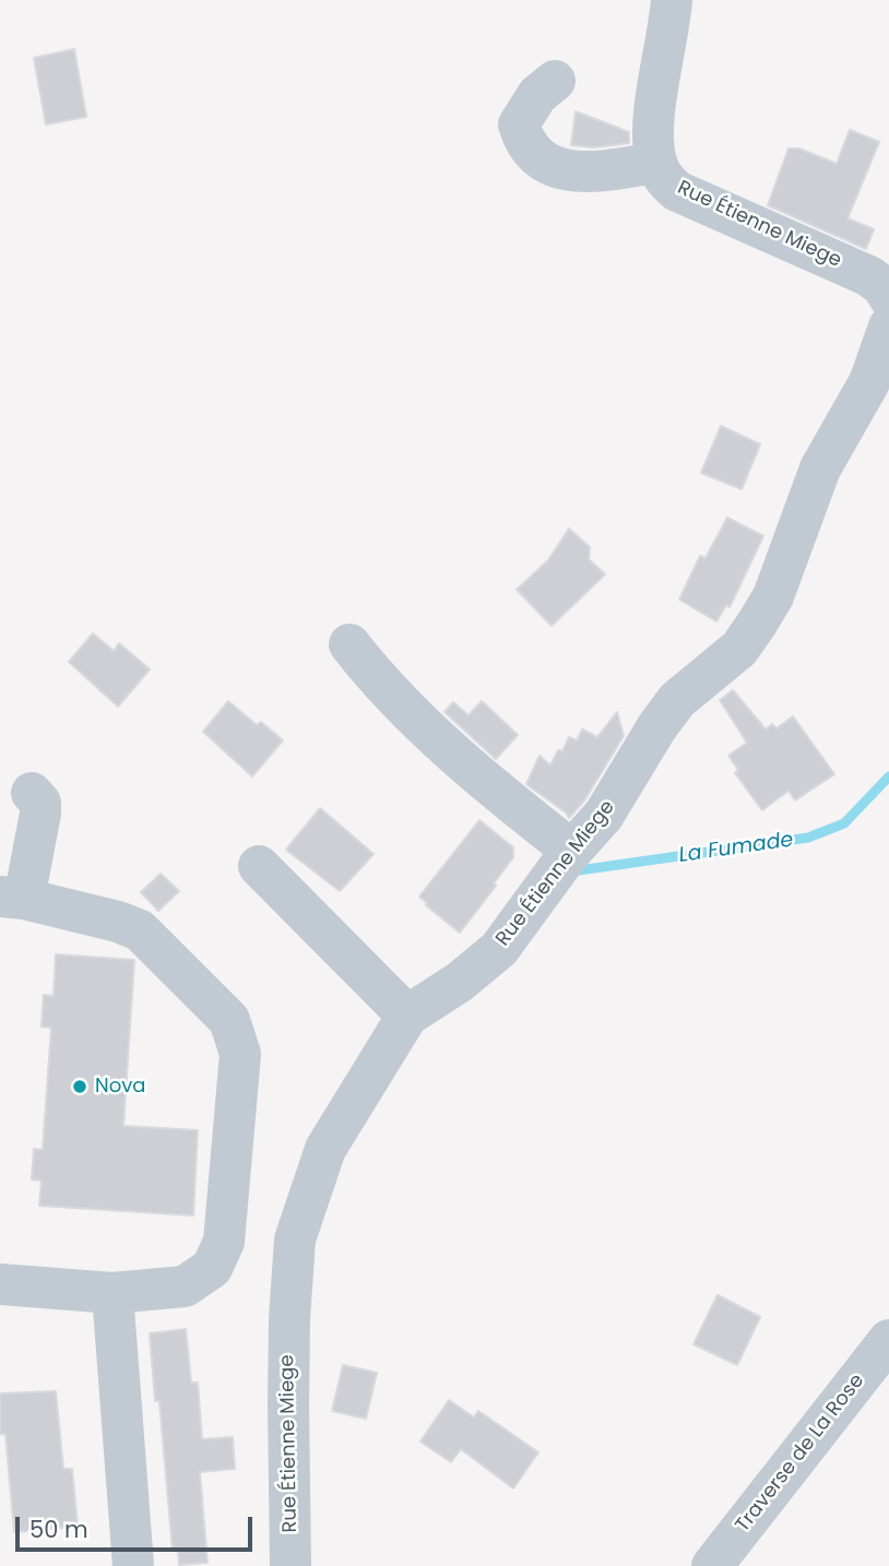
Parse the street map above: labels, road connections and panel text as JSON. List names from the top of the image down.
{
  "streets": {
    "street": ["Rue Étienne Miege", "Traverse de La Rose"]
  },
  "water": ["La Fumade"],
  "places": ["Nova"],
  "scale_bar": "50 m"
}
